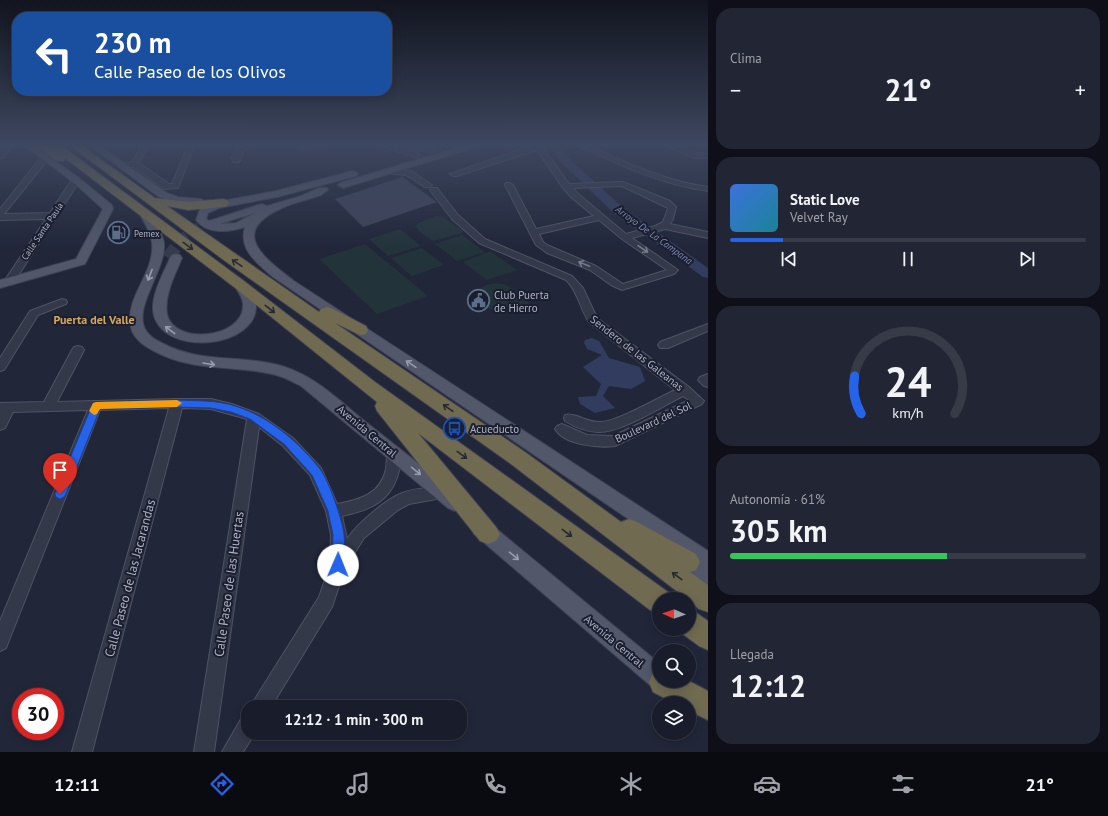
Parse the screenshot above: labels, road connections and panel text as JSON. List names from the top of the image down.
{
  "streets": {
    "main road": ["Avenida Central"],
    "street": [
      "Calle Santa Paula",
      "Sendero de las Galeanas",
      "Boulevard del Sol",
      "Calle Paseo de las Jacarandas",
      "Calle Paseo de las Huertas"
    ]
  },
  "crossings": [
    ["Sendero de las Galeanas", "Boulevard del Sol"]
  ],
  "districts": ["Puerta del Valle"],
  "water": ["Arroyo De La Campana"],
  "places": {
    "fuel station": ["Pemex"],
    "public building": ["Club Puerta de Hierro"],
    "bus stop": ["Acueducto"]
  },
  "north": "left",
  "page": {
    "tile": [
      "Clima",
      ["Autonomía · 61%", "305 km"],
      ["Llegada", "12:12"]
    ],
    "turn": ["230 m", "Calle Paseo de los Olivos"],
    "heat": ["−", "21°", "+"],
    "song": ["Static Love", "Velvet Ray"],
    "limit": "30",
    "trip": "12:12 · 1 min · 300 m",
    "tabs": ["12:11", "21°"],
    "gauge": ["24", "km/h"]
  }
}
